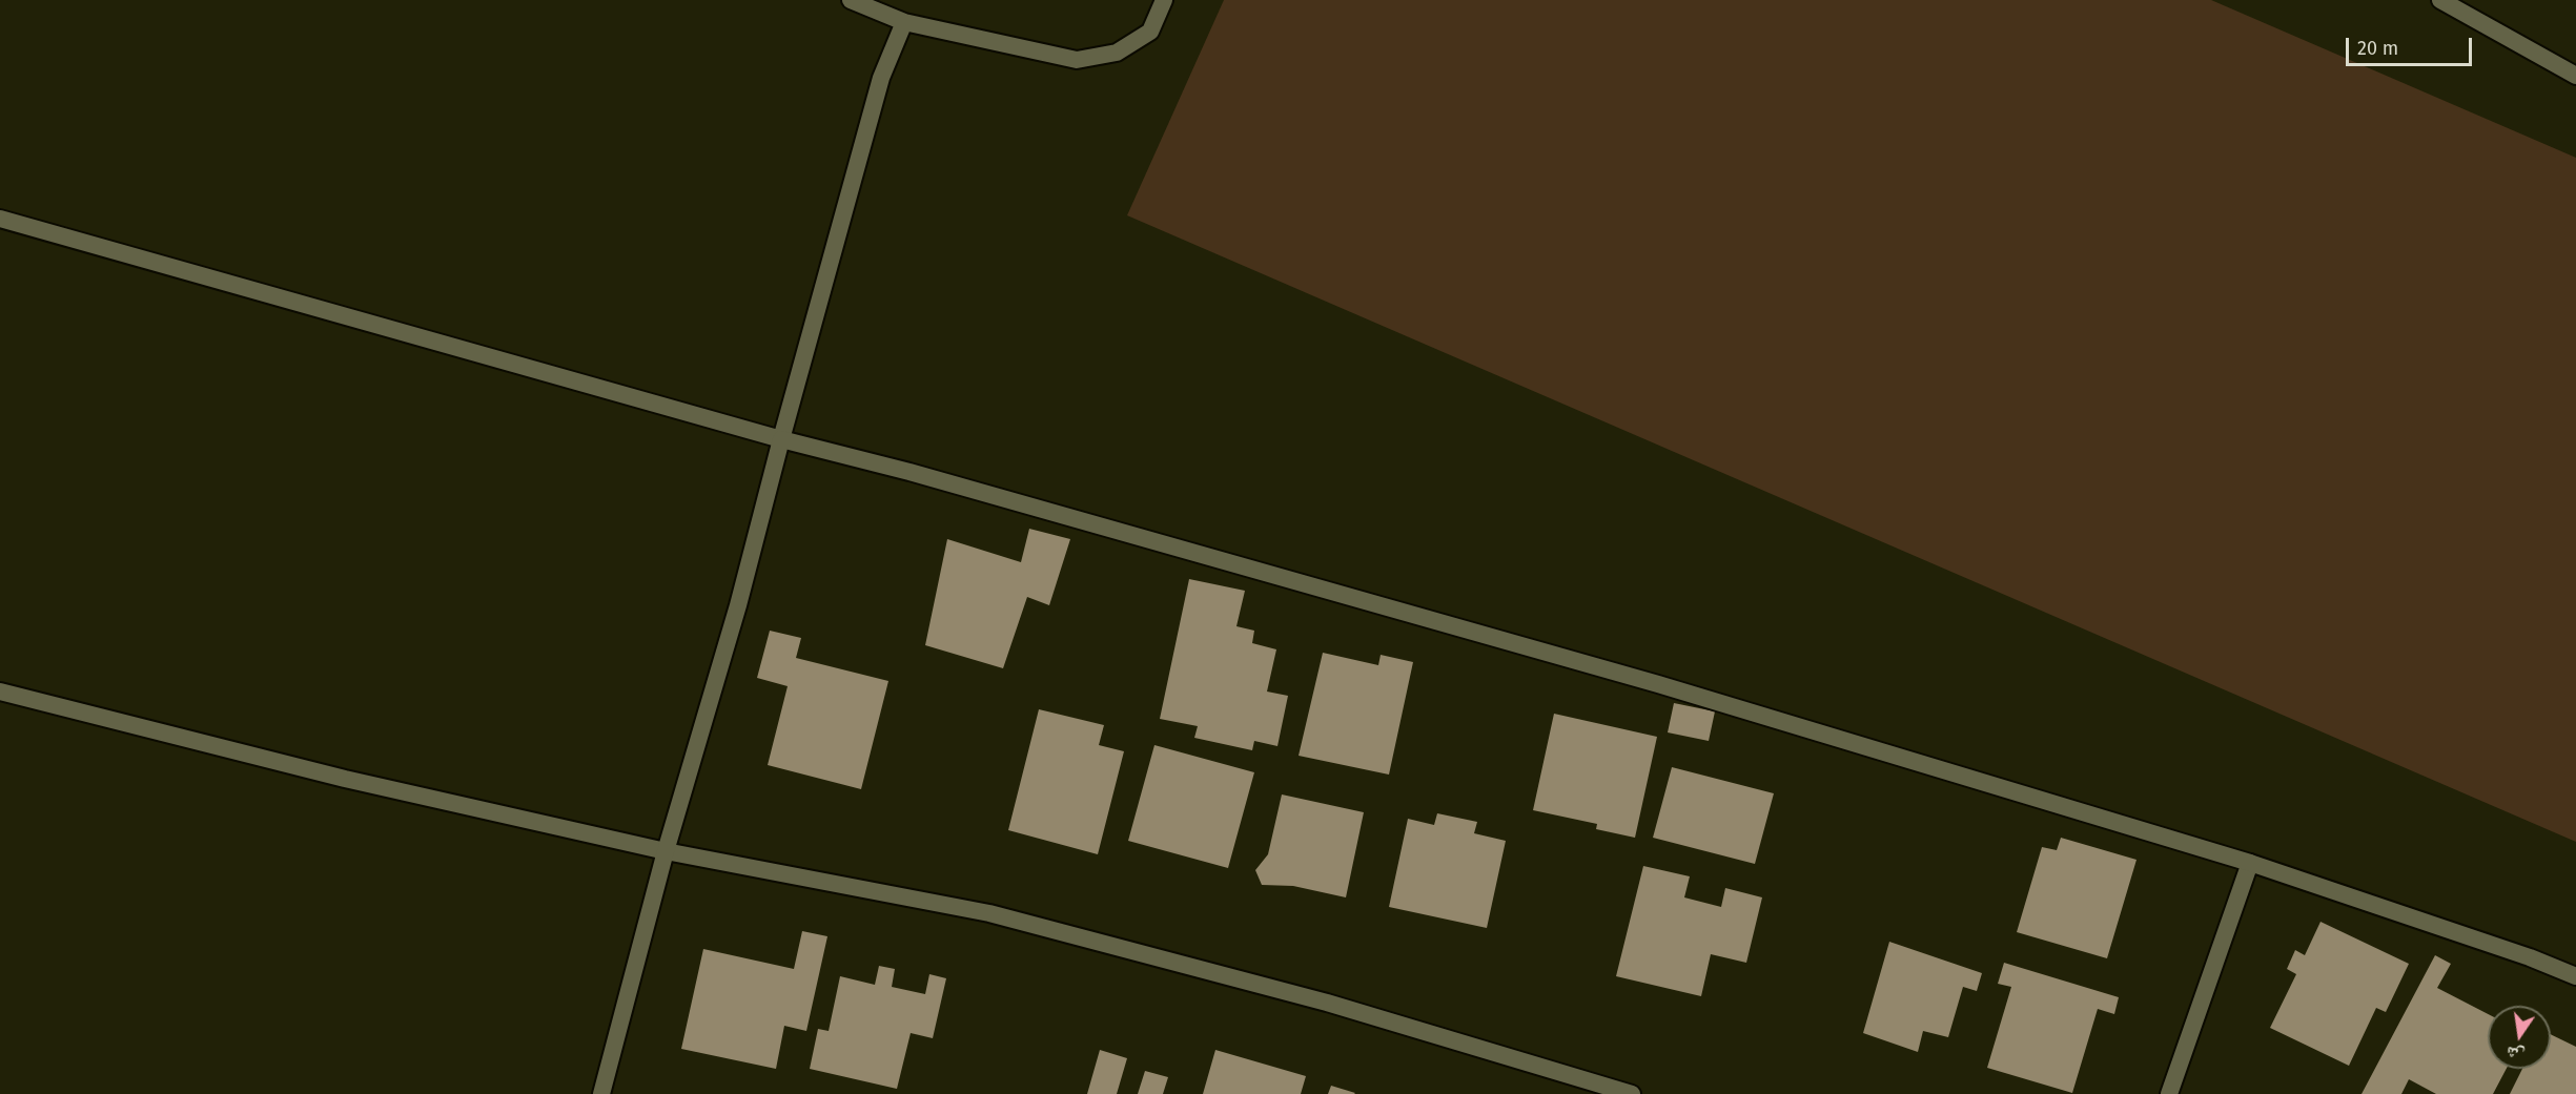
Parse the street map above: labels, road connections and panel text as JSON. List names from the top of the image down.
{
  "scale_bar": "20 m",
  "north": "bottom"
}
